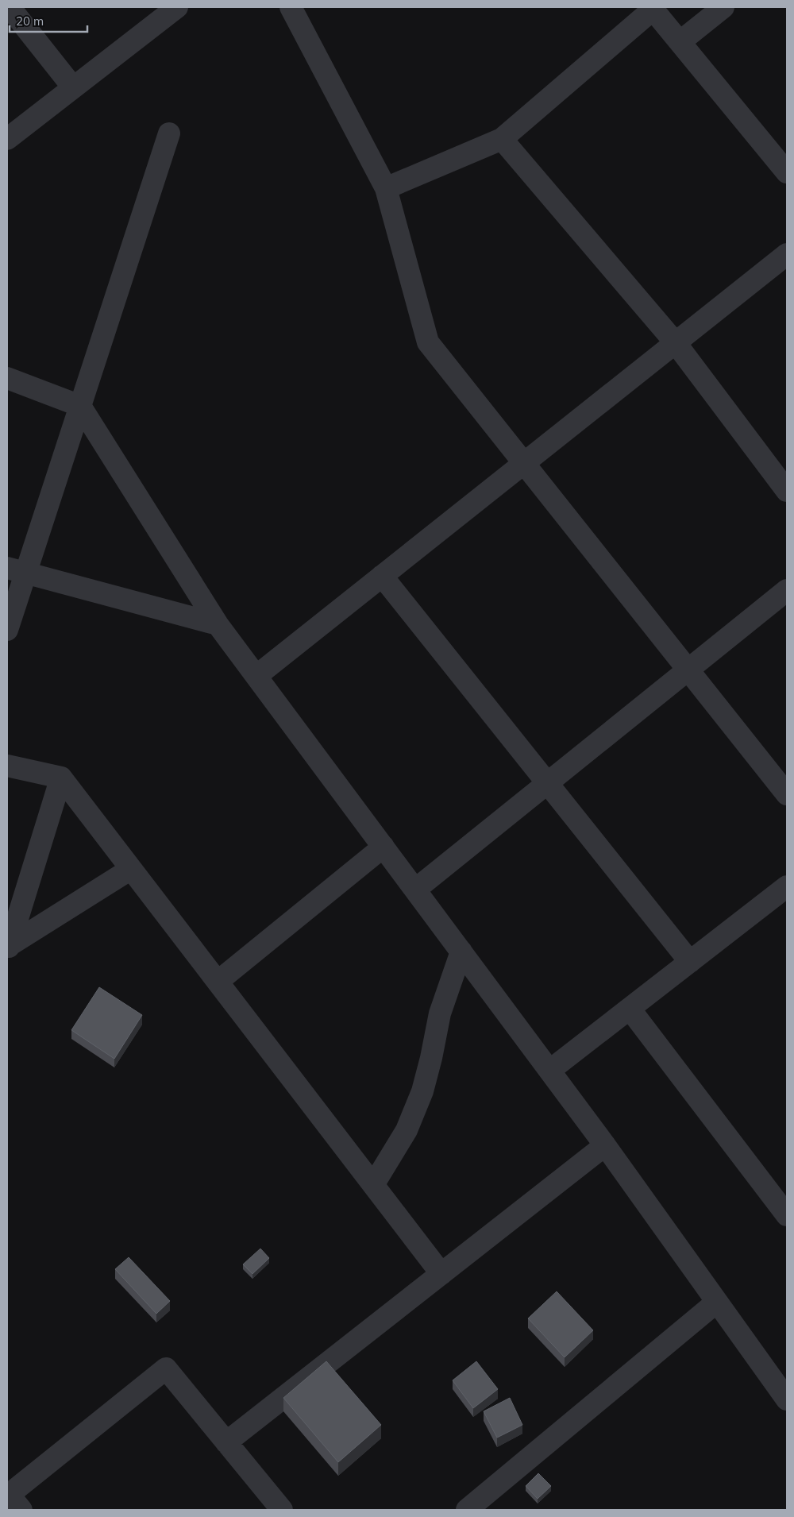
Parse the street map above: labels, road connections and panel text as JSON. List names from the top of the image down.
{
  "scale_bar": "20 m"
}
